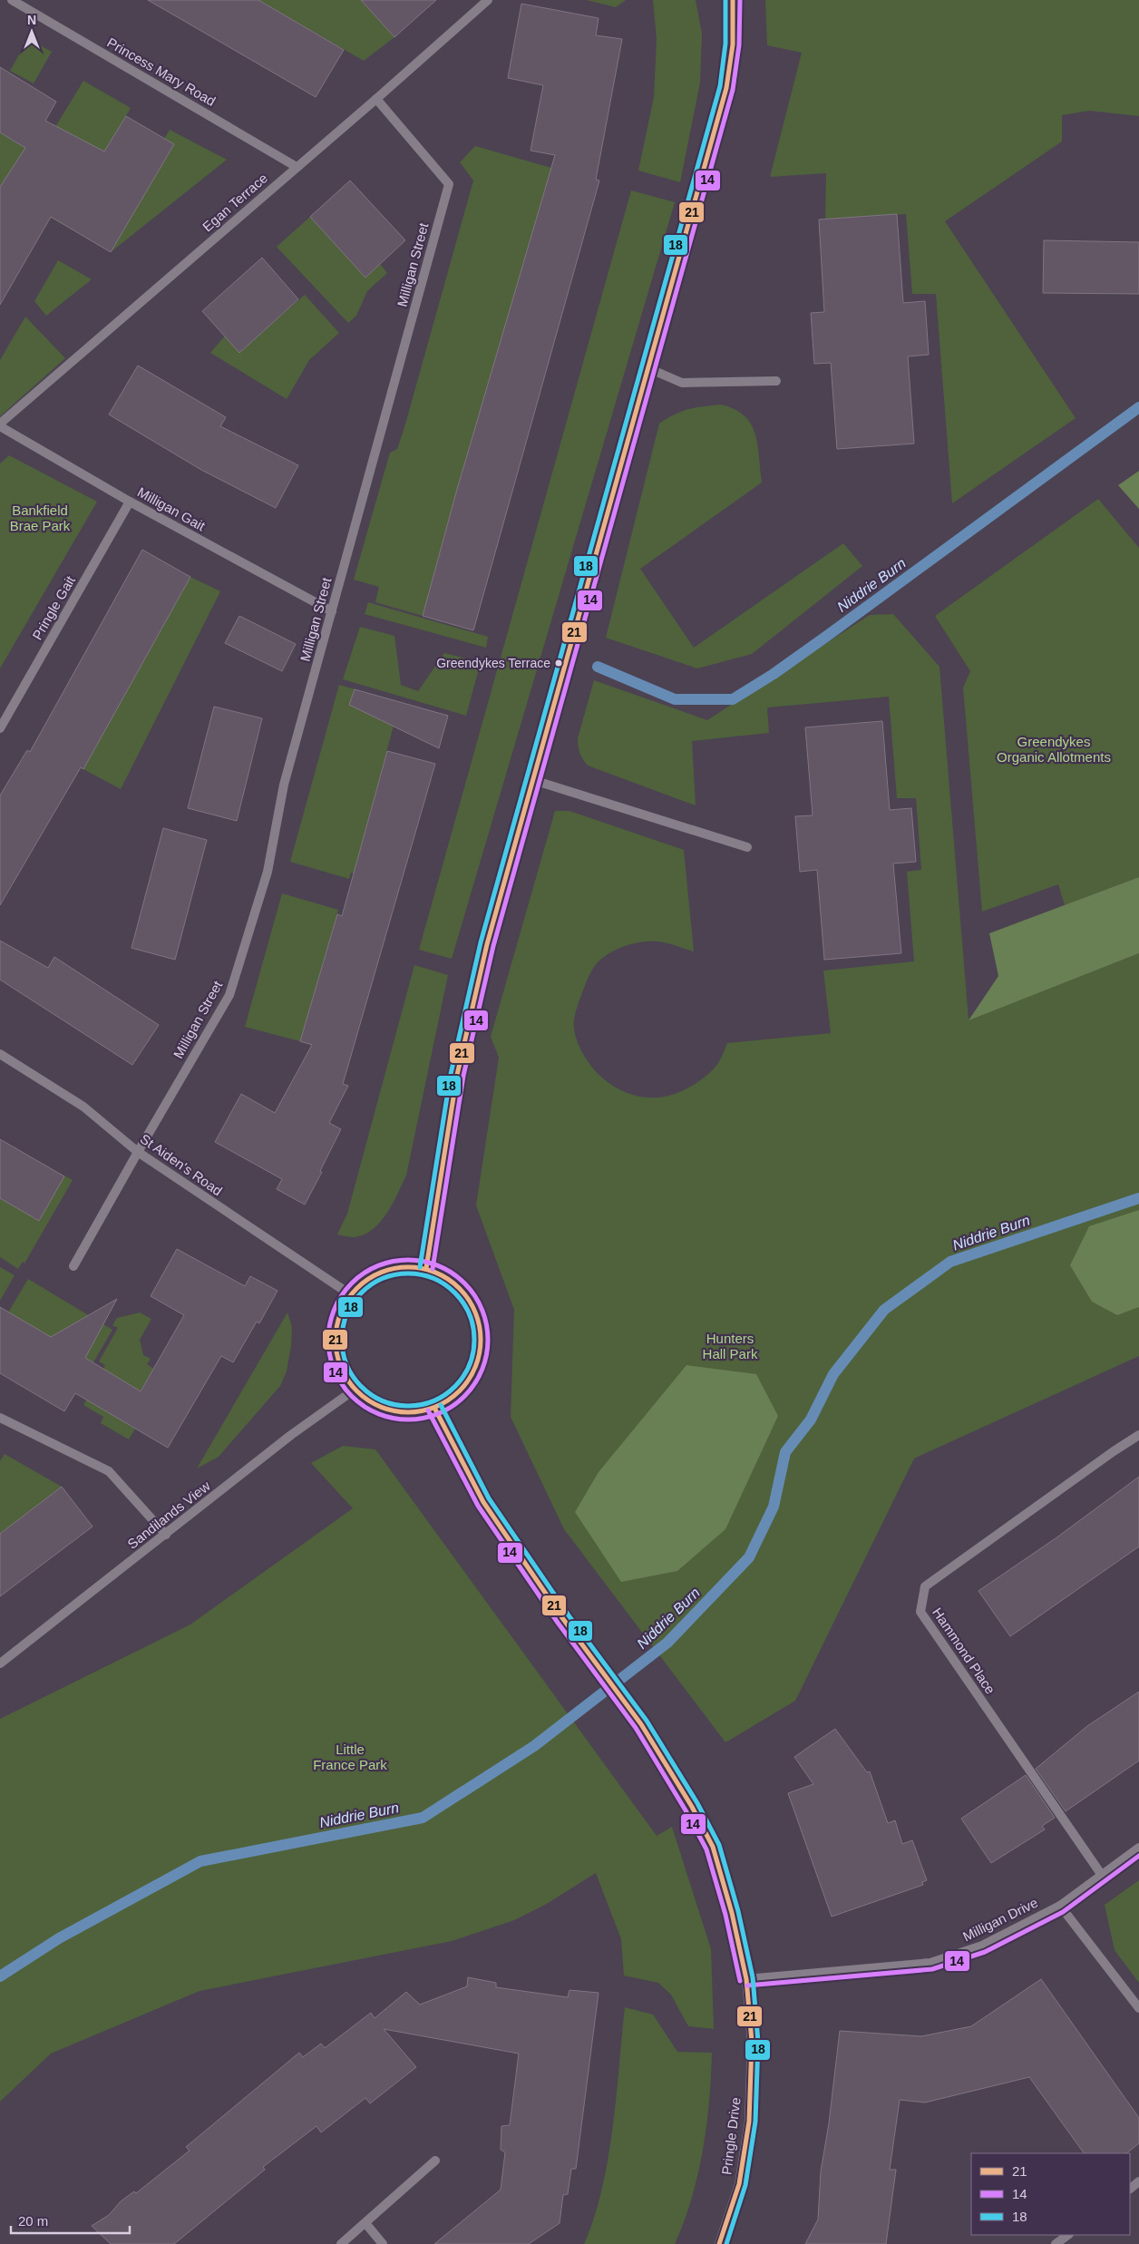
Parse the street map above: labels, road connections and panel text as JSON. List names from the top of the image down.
{
  "streets": {
    "street": [
      "Princess Mary Road",
      "Egan Terrace",
      "Milligan Street",
      "Milligan Gait",
      "Pringle Gait",
      "St Aiden's Road",
      "Sandilands View",
      "Hammond Place",
      "Milligan Drive",
      "Pringle Drive"
    ]
  },
  "crossings": [
    ["Princess Mary Road", "Egan Terrace"],
    ["Egan Terrace", "Milligan Street"],
    ["Egan Terrace", "Milligan Gait"],
    ["Milligan Street", "Milligan Gait"],
    ["Milligan Street", "St Aiden's Road"],
    ["Milligan Gait", "Pringle Gait"],
    ["St Aiden's Road", "Sandilands View"],
    ["St Aiden's Road", "Pringle Drive"],
    ["Sandilands View", "Pringle Drive"],
    ["Hammond Place", "Milligan Drive"],
    ["Milligan Drive", "Pringle Drive"]
  ],
  "water": ["Niddrie Burn"],
  "parks": [
    "Bankfield Brae Park",
    "Greendykes Organic Allotments",
    "Hunters Hall Park",
    "Little France Park"
  ],
  "places": ["Greendykes Terrace"],
  "lines": ["transit line 21", "transit line 14", "transit line 18"],
  "legend": ["21", "14", "18"],
  "scale_bar": "20 m",
  "north": "top"
}
